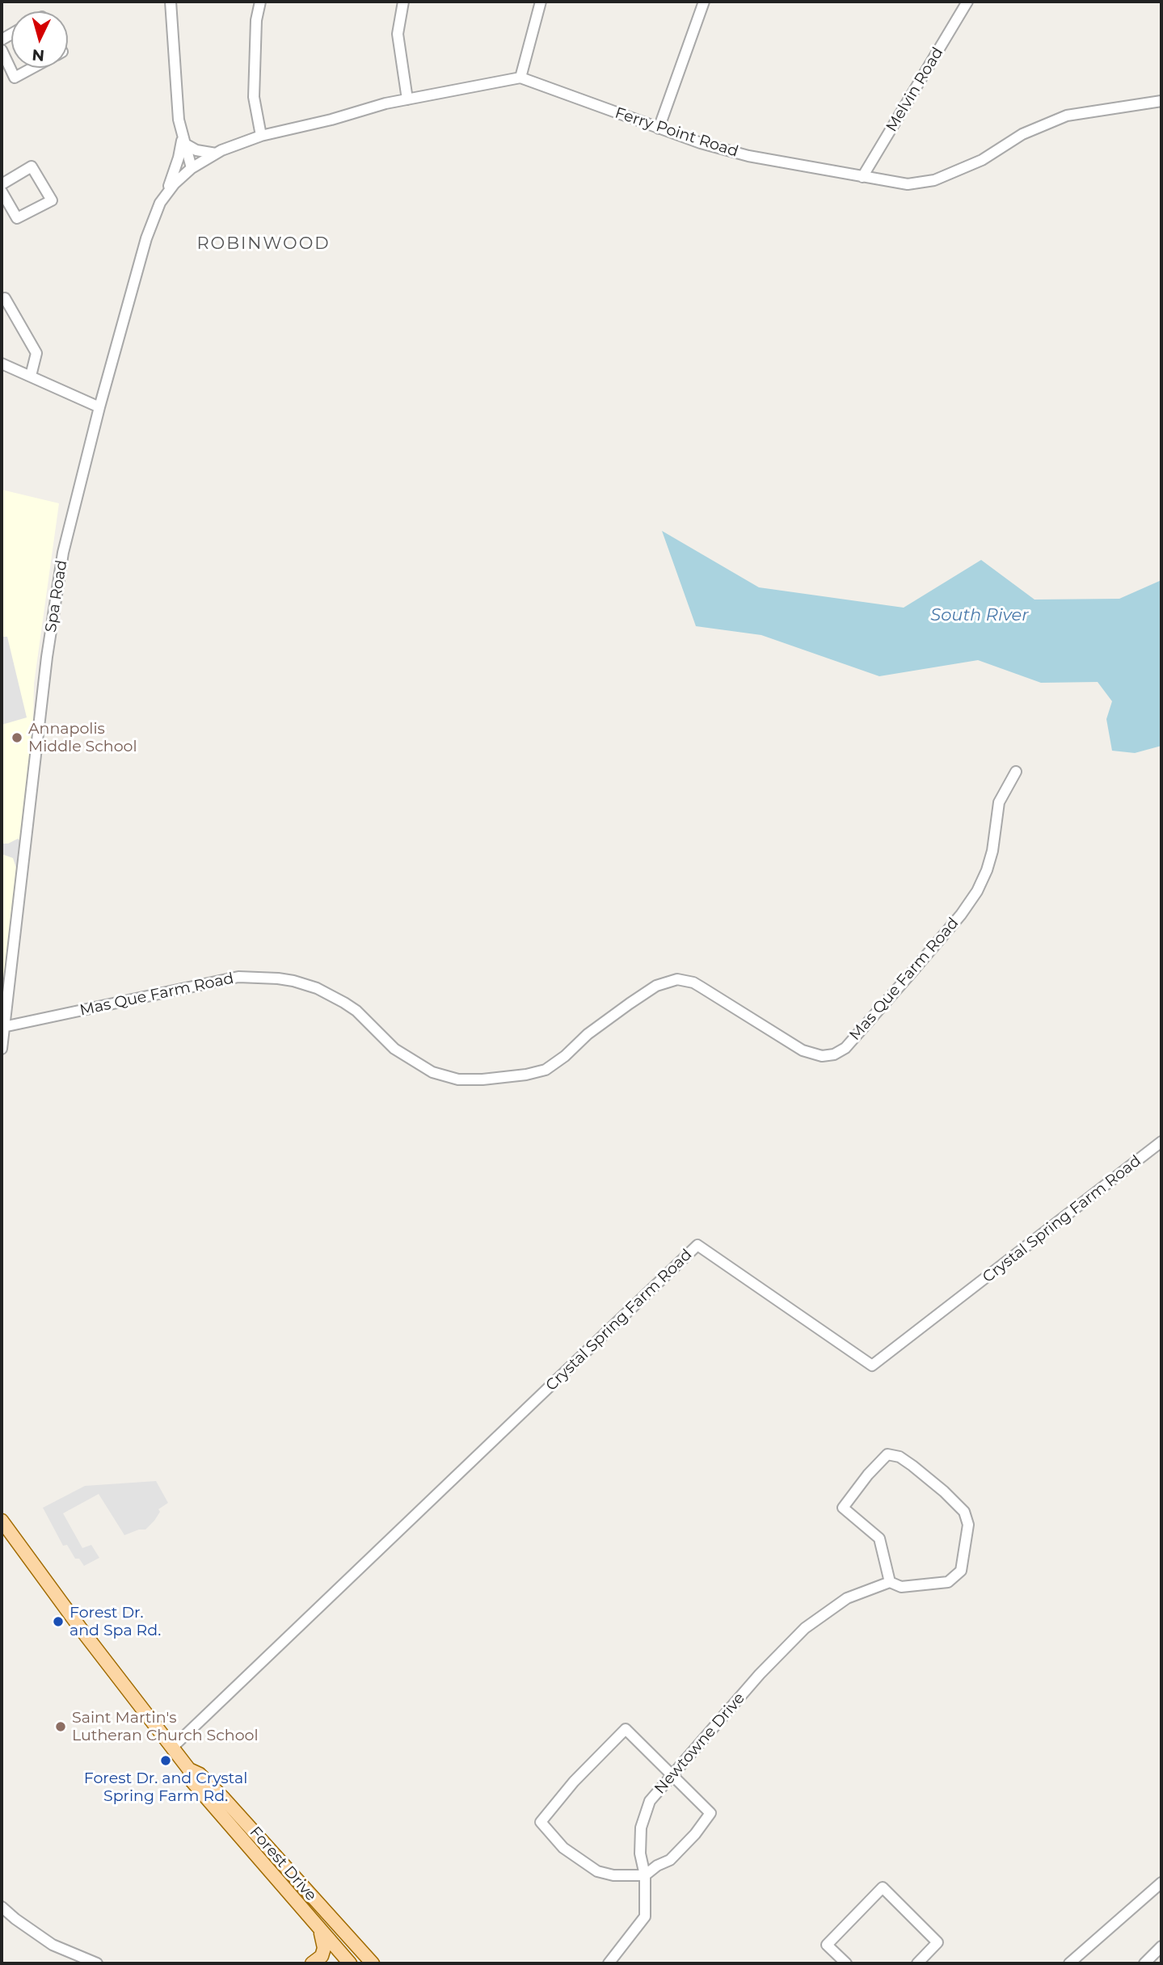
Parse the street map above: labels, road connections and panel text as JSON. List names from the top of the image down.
{
  "streets": {
    "main road": ["Forest Drive"],
    "street": [
      "Melvin Road",
      "Ferry Point Road",
      "Spa Road",
      "Mas Que Farm Road",
      "Crystal Spring Farm Road",
      "Newtowne Drive"
    ]
  },
  "crossings": [
    ["Melvin Road", "Ferry Point Road"],
    ["Spa Road", "Mas Que Farm Road"],
    ["Crystal Spring Farm Road", "Forest Drive"]
  ],
  "districts": ["ROBINWOOD"],
  "water": ["South River"],
  "places": [
    "Annapolis Middle School",
    "Forest Dr. and Spa Rd.",
    "Saint Martin's Lutheran Church School",
    "Forest Dr. and Crystal Spring Farm Rd."
  ],
  "north": "bottom"
}
